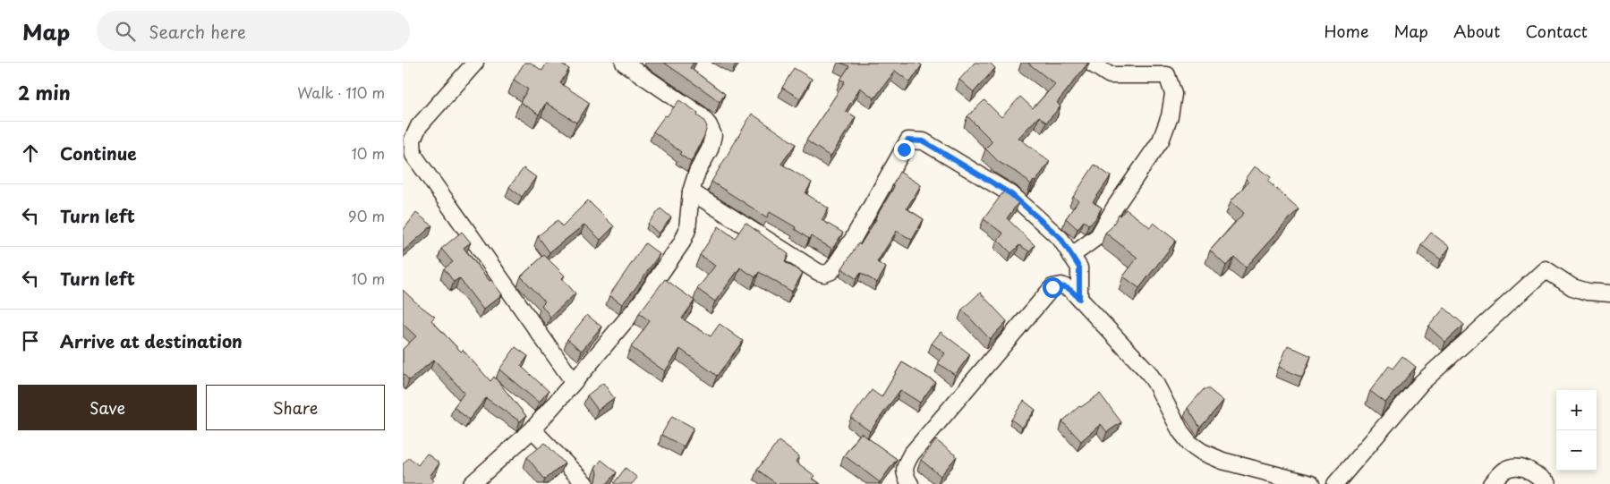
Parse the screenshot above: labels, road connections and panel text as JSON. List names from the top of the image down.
{
  "page": {
    "header": "Map",
    "search": "Search here",
    "nav": [
      "Home",
      "Map",
      "About",
      "Contact"
    ],
    "heading": ["2 min", "Walk · 110 m"],
    "list": [
      ["Continue", "10 m"],
      ["Turn left", "90 m"],
      ["Turn left", "10 m"],
      "Arrive at destination"
    ],
    "buttons": ["Save", "Share"],
    "map_buttons": ["+", "−"]
  }
}
